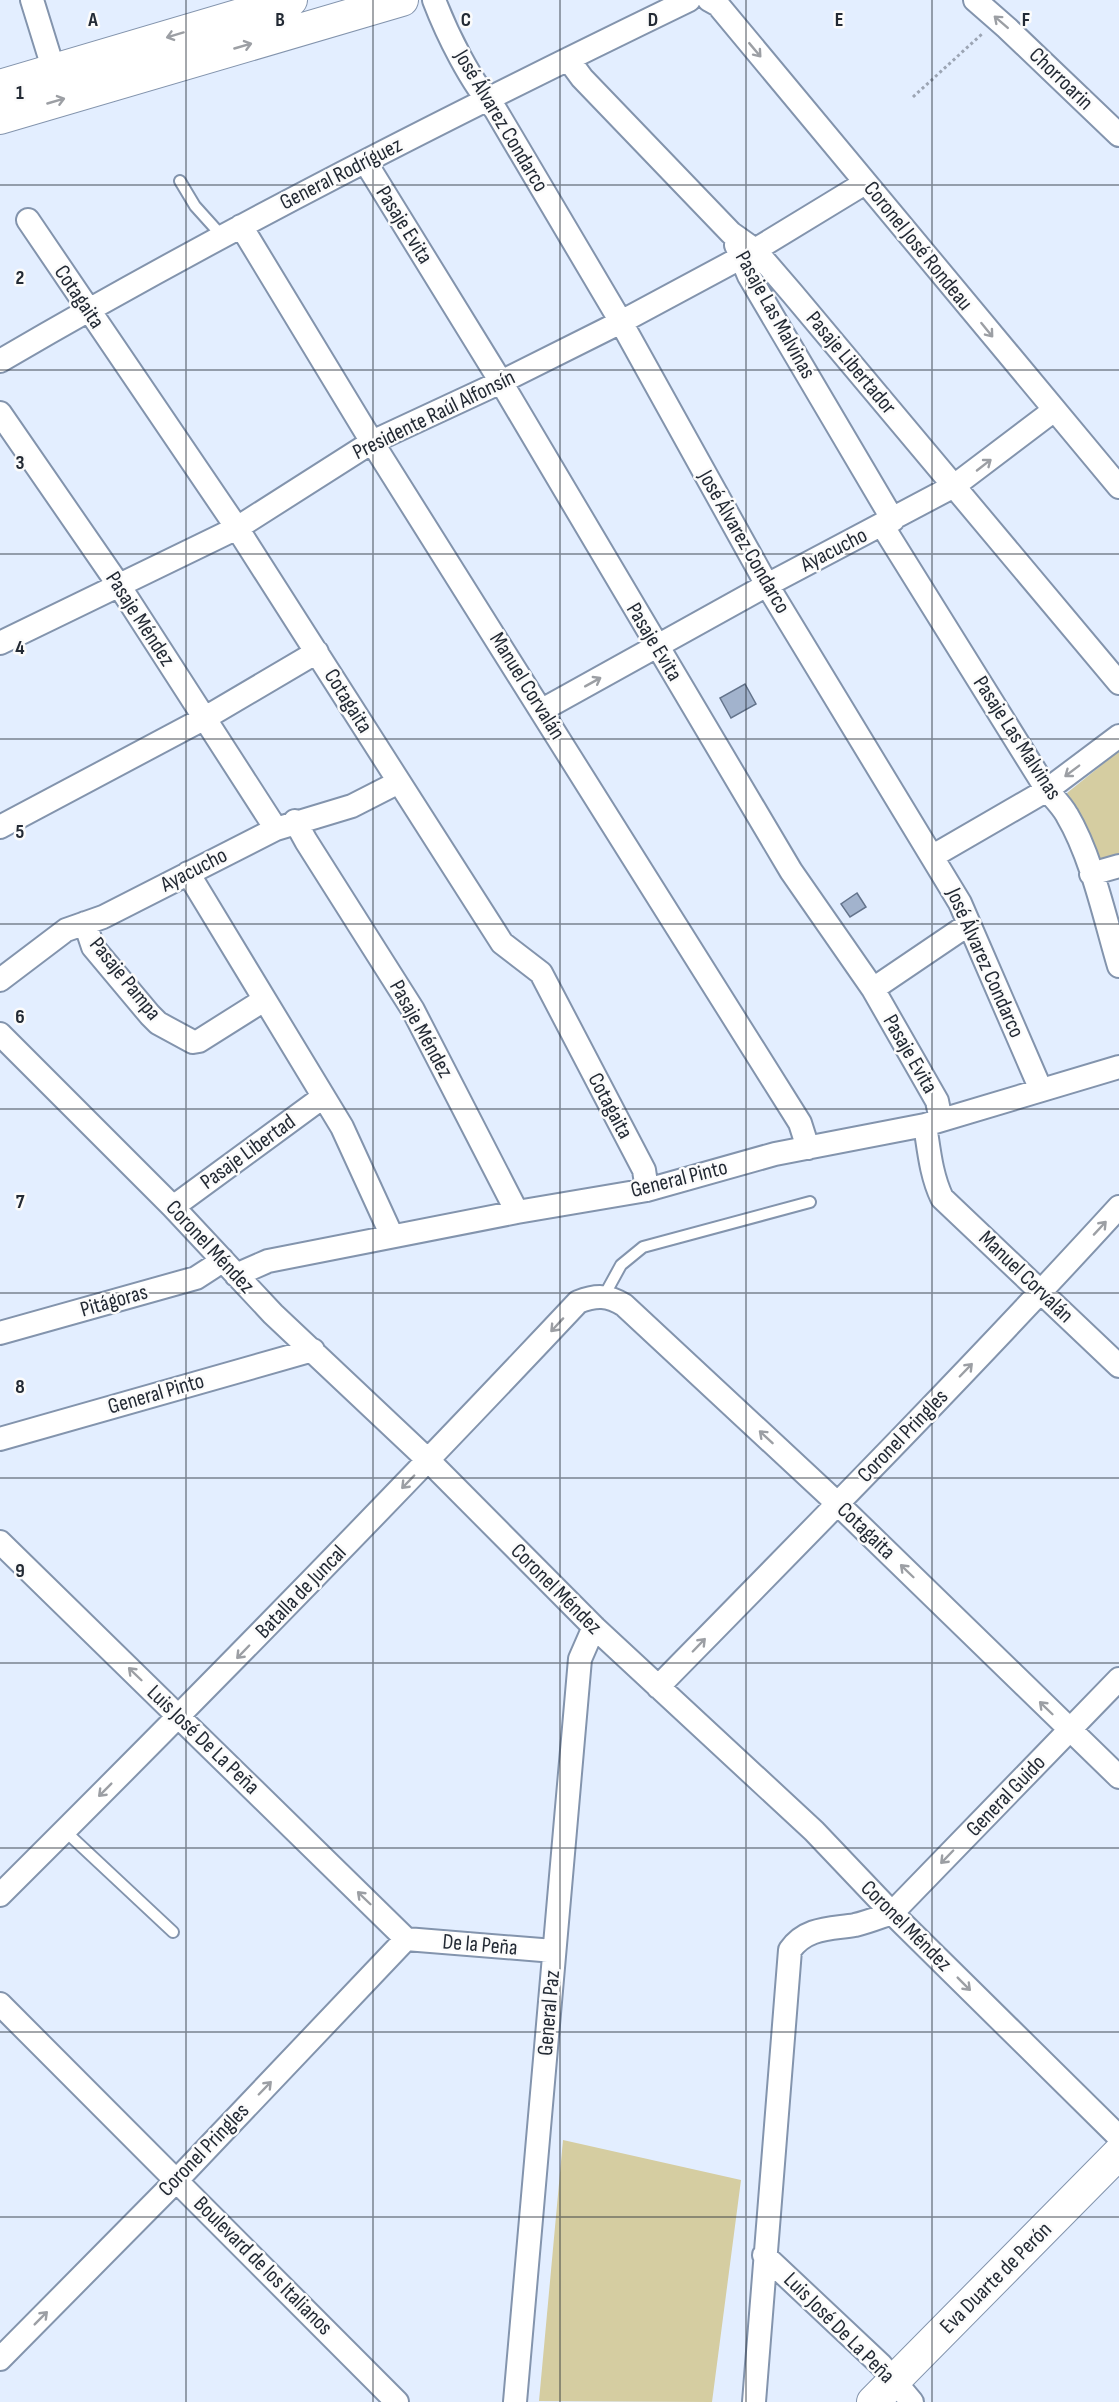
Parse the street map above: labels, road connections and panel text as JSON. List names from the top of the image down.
{
  "streets": {
    "main road": ["Eva Duarte de Perón"],
    "street": [
      "Chorroarin",
      "José Álvarez Condarco",
      "General Rodríguez",
      "Pasaje Evita",
      "Coronel José Rondeau",
      "Cotagaita",
      "Pasaje Las Malvinas",
      "Pasaje Libertador",
      "Presidente Raúl Alfonsín",
      "Ayacucho",
      "Pasaje Méndez",
      "Manuel Corvalán",
      "Pasaje Pampa",
      "Pasaje Libertad",
      "General Pinto",
      "Coronel Méndez",
      "Pitágoras",
      "Coronel Pringles",
      "Batalla de Juncal",
      "Luis José De La Peña",
      "General Guido",
      "De la Peña",
      "General Paz",
      "Boulevard de los Italianos"
    ]
  },
  "crossings": [
    ["José Álvarez Condarco", "General Rodríguez"],
    ["José Álvarez Condarco", "Presidente Raúl Alfonsín"],
    ["José Álvarez Condarco", "Ayacucho"],
    ["José Álvarez Condarco", "General Pinto"],
    ["General Rodríguez", "Pasaje Evita"],
    ["General Rodríguez", "Cotagaita"],
    ["General Rodríguez", "Pasaje Libertador"],
    ["General Rodríguez", "Manuel Corvalán"],
    ["Pasaje Evita", "Presidente Raúl Alfonsín"],
    ["Pasaje Evita", "Ayacucho"],
    ["Pasaje Evita", "Manuel Corvalán"],
    ["Pasaje Evita", "General Pinto"],
    ["Coronel José Rondeau", "Presidente Raúl Alfonsín"],
    ["Coronel José Rondeau", "Ayacucho"],
    ["Cotagaita", "Presidente Raúl Alfonsín"],
    ["Cotagaita", "Ayacucho"],
    ["Cotagaita", "General Pinto"],
    ["Cotagaita", "Coronel Pringles"],
    ["Cotagaita", "Batalla de Juncal"],
    ["Cotagaita", "General Guido"],
    ["Pasaje Las Malvinas", "Pasaje Libertador"],
    ["Pasaje Las Malvinas", "Presidente Raúl Alfonsín"],
    ["Pasaje Las Malvinas", "Ayacucho"],
    ["Pasaje Libertador", "Presidente Raúl Alfonsín"],
    ["Pasaje Libertador", "Ayacucho"],
    ["Presidente Raúl Alfonsín", "Pasaje Méndez"],
    ["Presidente Raúl Alfonsín", "Manuel Corvalán"],
    ["Ayacucho", "Pasaje Méndez"],
    ["Ayacucho", "Manuel Corvalán"],
    ["Ayacucho", "Pasaje Pampa"],
    ["Pasaje Méndez", "General Pinto"],
    ["Manuel Corvalán", "General Pinto"],
    ["Manuel Corvalán", "Coronel Pringles"],
    ["Pasaje Libertad", "Coronel Méndez"],
    ["General Pinto", "Coronel Méndez"],
    ["General Pinto", "Pitágoras"],
    ["Coronel Méndez", "Pitágoras"],
    ["Coronel Méndez", "Coronel Pringles"],
    ["Coronel Méndez", "Batalla de Juncal"],
    ["Coronel Méndez", "General Guido"],
    ["Coronel Méndez", "General Paz"],
    ["Coronel Pringles", "Luis José De La Peña"],
    ["Coronel Pringles", "De la Peña"],
    ["Coronel Pringles", "Boulevard de los Italianos"],
    ["Batalla de Juncal", "Luis José De La Peña"],
    ["Luis José De La Peña", "De la Peña"],
    ["Luis José De La Peña", "Eva Duarte de Perón"],
    ["De la Peña", "General Paz"]
  ],
  "one_way": [
    "Chorroarin",
    "Coronel José Rondeau",
    "Coronel Pringles",
    "Batalla de Juncal",
    "Luis José De La Peña",
    "General Guido"
  ],
  "grid": {
    "columns": [
      "A",
      "B",
      "C",
      "D",
      "E",
      "F"
    ],
    "rows": [
      "1",
      "2",
      "3",
      "4",
      "5",
      "6",
      "7",
      "8",
      "9"
    ]
  }
}
